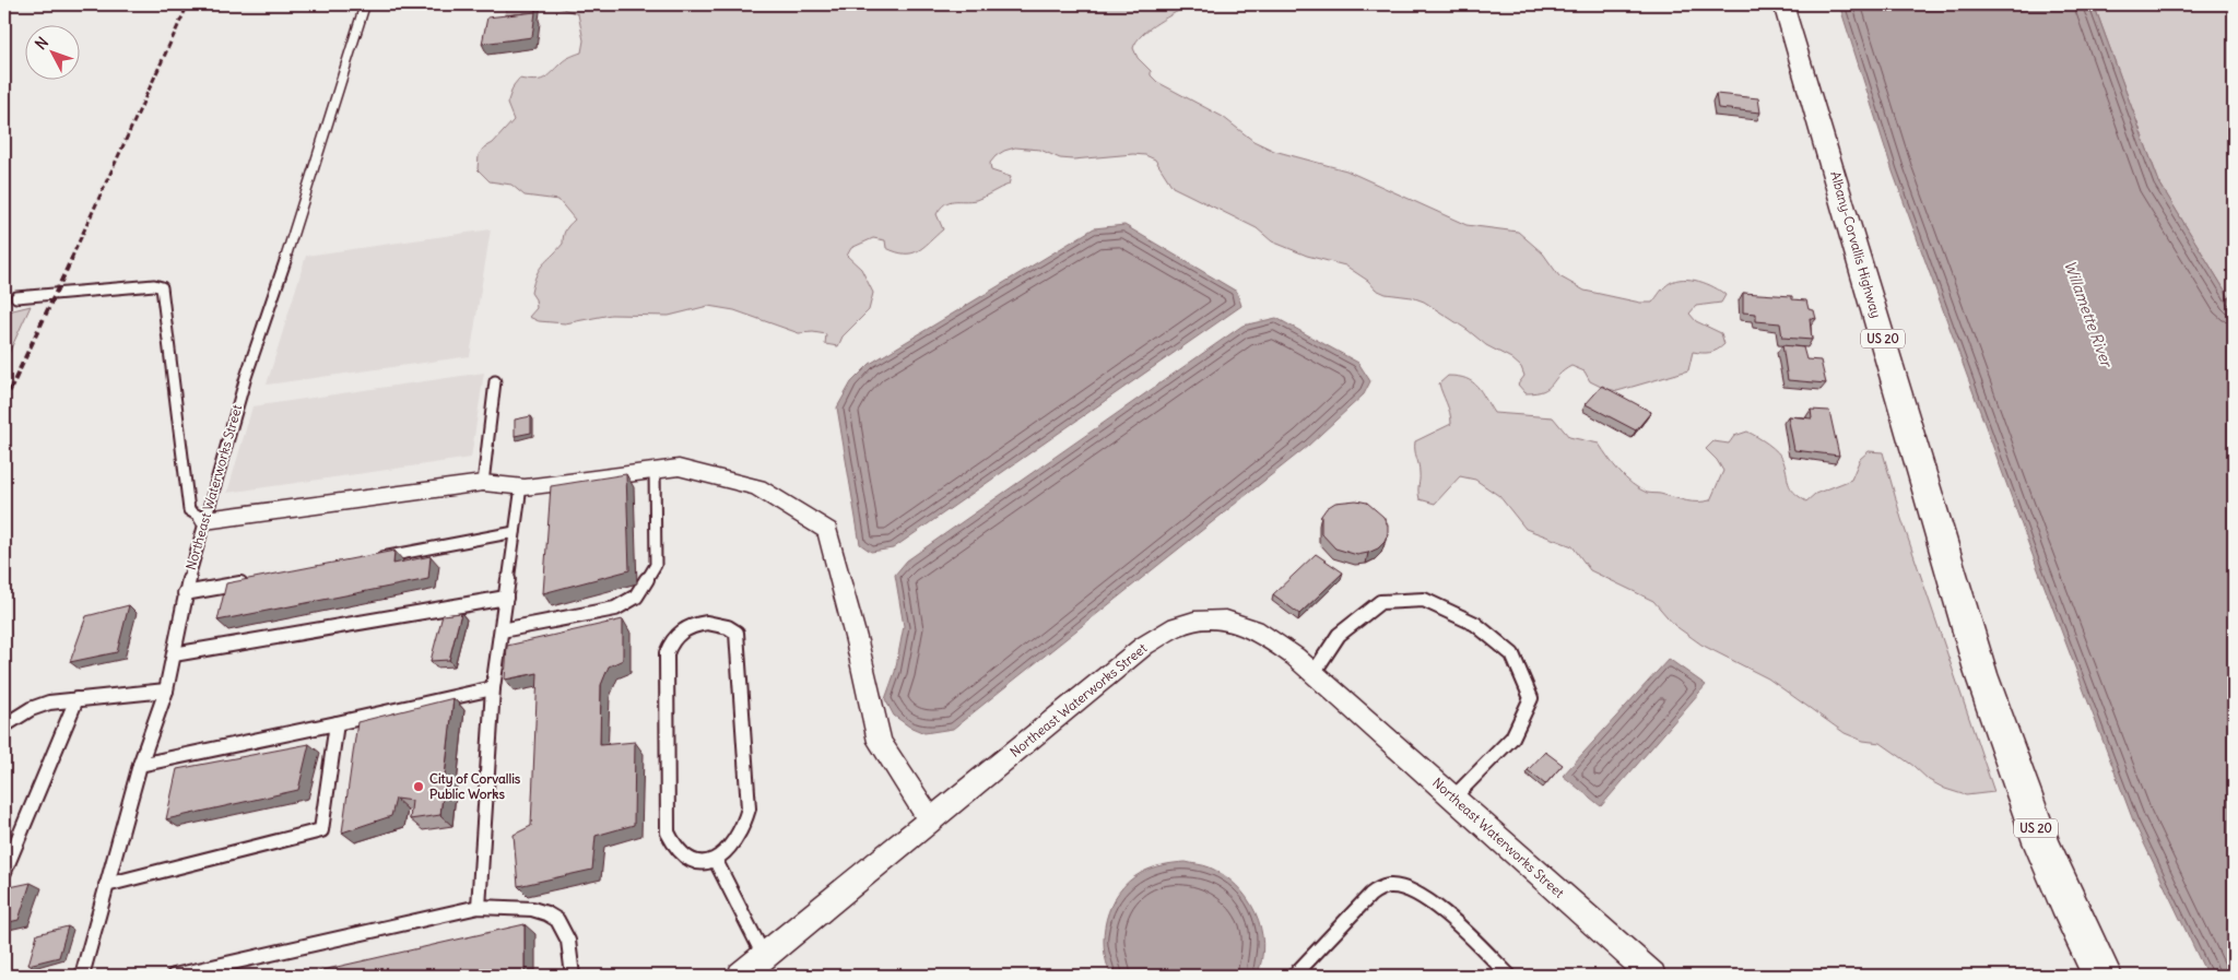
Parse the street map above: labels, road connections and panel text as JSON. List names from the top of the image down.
{
  "streets": {
    "highway": ["Albany-Corvallis Highway", "US 20"],
    "street": ["Northeast Waterworks Street"]
  },
  "water": ["Willamette River"],
  "places": ["City of Corvallis Public Works"],
  "north": "top left"
}
